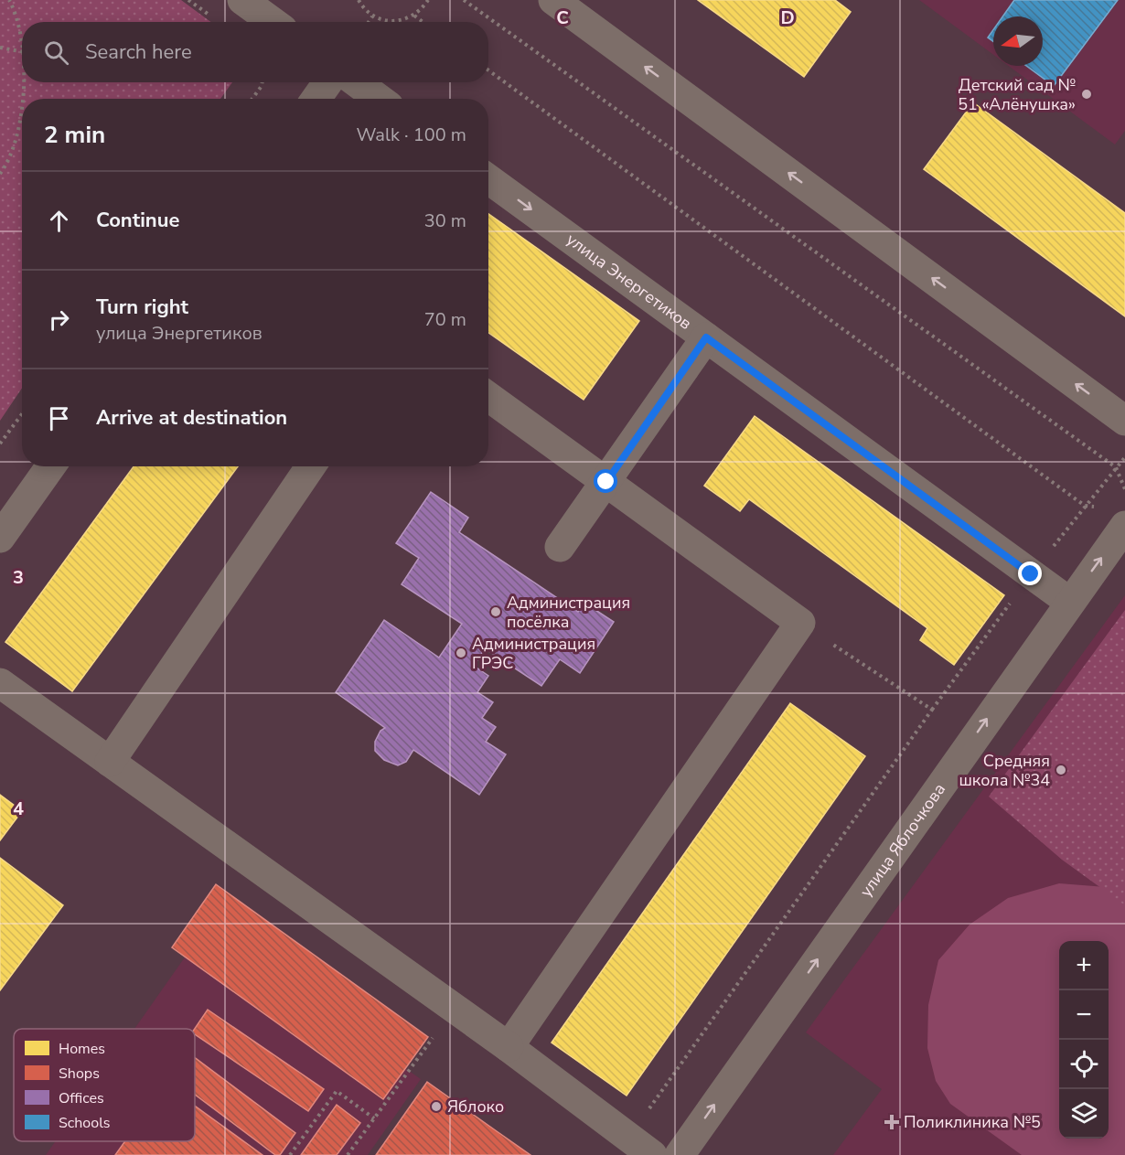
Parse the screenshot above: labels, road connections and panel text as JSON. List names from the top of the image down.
{
  "streets": {
    "street": ["улица Энергетиков", "улица Яблочкова"]
  },
  "crossings": [
    ["улица Энергетиков", "улица Яблочкова"]
  ],
  "places": {
    "other": [
      "Детский сад № 51 «Алёнушка»",
      "Администрация посёлка",
      "Администрация ГРЭС",
      "Средняя школа №34",
      "Яблоко"
    ],
    "health": ["Поликлиника №5"]
  },
  "legend": [
    "Homes",
    "Shops",
    "Offices",
    "Schools"
  ],
  "north": "left",
  "page": {
    "search": "Search here",
    "heading": ["2 min", "Walk · 100 m"],
    "list": [
      ["Continue", "30 m"],
      ["Turn right", "улица Энергетиков", "70 m"],
      "Arrive at destination"
    ],
    "map_buttons": ["+", "−"]
  },
  "grid": {
    "columns": ["C", "D"],
    "rows": ["3", "4"]
  }
}
